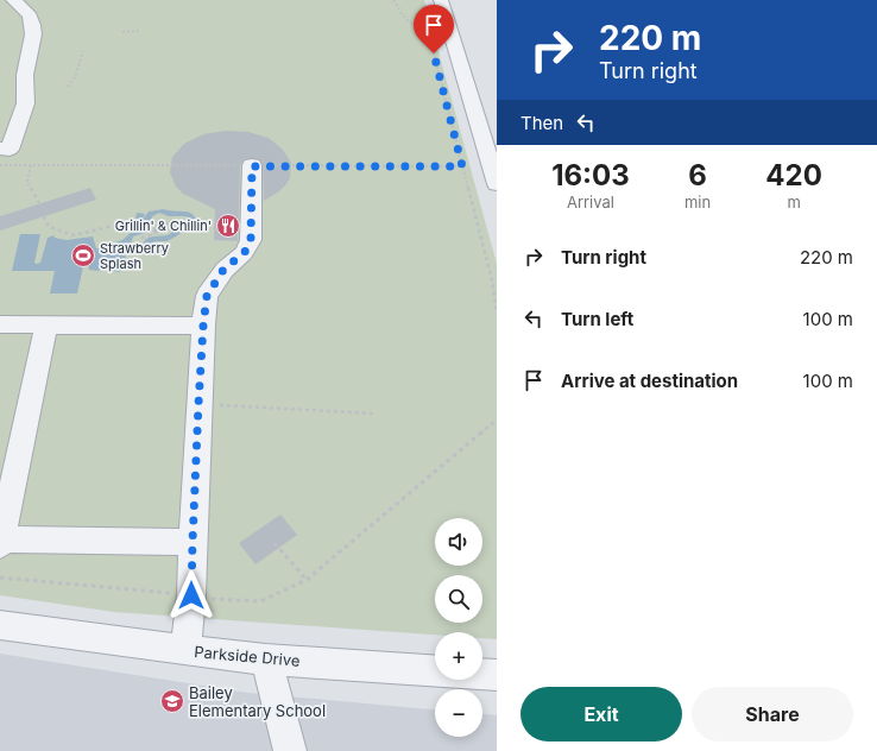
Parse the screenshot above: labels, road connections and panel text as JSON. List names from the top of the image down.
{
  "streets": {
    "street": ["Parkside Drive"]
  },
  "places": {
    "restaurant": ["Grillin' & Chillin'"],
    "sports": ["Strawberry Splash"],
    "school or university": ["Bailey Elementary School"]
  },
  "page": {
    "turn": ["220 m", "Turn right"],
    "then": "Then",
    "eta": [
      "16:03",
      "Arrival",
      "6",
      "min",
      "420",
      "m"
    ],
    "list": [
      {
        "name": "Turn right",
        "value": "220 m"
      },
      {
        "name": "Turn left",
        "value": "100 m"
      },
      {
        "name": "Arrive at destination",
        "value": "100 m"
      }
    ],
    "map_buttons": ["+", "−"],
    "buttons": ["Exit", "Share"]
  }
}
